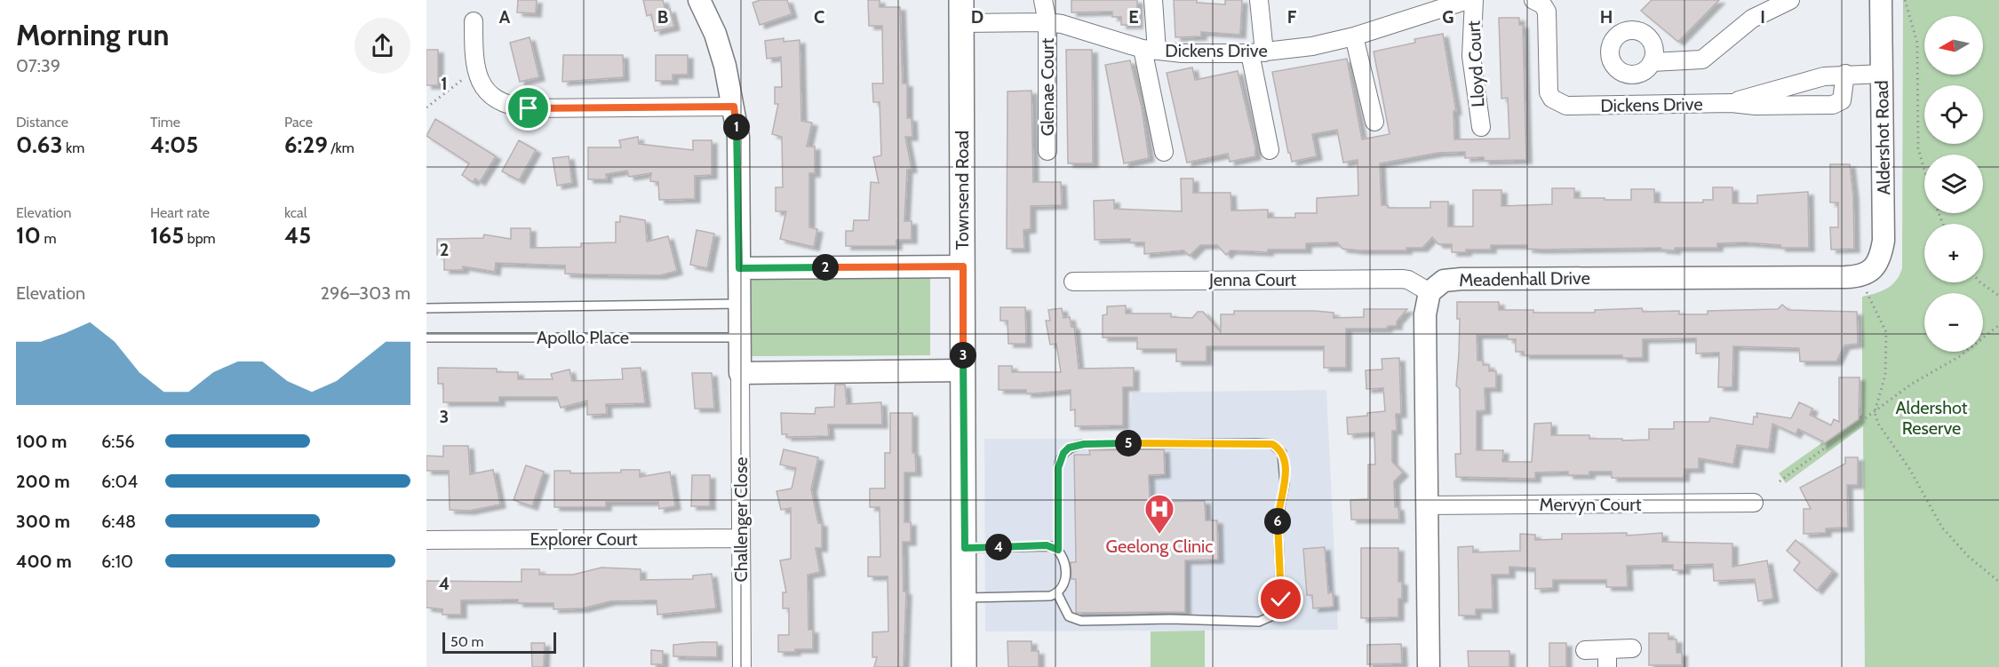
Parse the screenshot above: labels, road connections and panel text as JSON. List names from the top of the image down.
{
  "streets": {
    "main road": ["Townsend Road"],
    "street": [
      "Dickens Drive",
      "Lloyd Court",
      "Glenae Court",
      "Aldershot Road",
      "Meadenhall Drive",
      "Jenna Court",
      "Mervyn Court",
      "Challenger Close",
      "Explorer Court"
    ],
    "lane": ["Apollo Place"]
  },
  "crossings": [
    ["Dickens Drive", "Glenae Court"],
    ["Dickens Drive", "Aldershot Road"],
    ["Dickens Drive", "Townsend Road"],
    ["Aldershot Road", "Meadenhall Drive"],
    ["Meadenhall Drive", "Jenna Court"],
    ["Challenger Close", "Explorer Court"]
  ],
  "parks": ["Aldershot Reserve"],
  "places": {
    "hospital": ["Geelong Clinic"]
  },
  "scale_bar": "50 m",
  "north": "left",
  "page": {
    "heading": ["Morning run", "07:39"],
    "map_buttons": ["+", "−"],
    "stats": [
      ["Distance", "0.63 km"],
      ["Time", "4:05"],
      ["Pace", "6:29 /km"],
      ["Elevation", "10 m"],
      ["Heart rate", "165 bpm"],
      ["kcal", "45"]
    ],
    "pins": [
      "1",
      "2",
      "3",
      "5",
      "6",
      "4"
    ],
    "chart": ["Elevation", "296–303 m"],
    "list": [
      {
        "name": "100 m",
        "note": "6:56"
      },
      {
        "name": "200 m",
        "note": "6:04"
      },
      {
        "name": "300 m",
        "note": "6:48"
      },
      {
        "name": "400 m",
        "note": "6:10"
      }
    ],
    "scale": "50 m"
  },
  "grid": {
    "columns": [
      "A",
      "B",
      "C",
      "D",
      "E",
      "F",
      "G",
      "H",
      "I"
    ],
    "rows": [
      "1",
      "2",
      "3",
      "4"
    ]
  }
}
